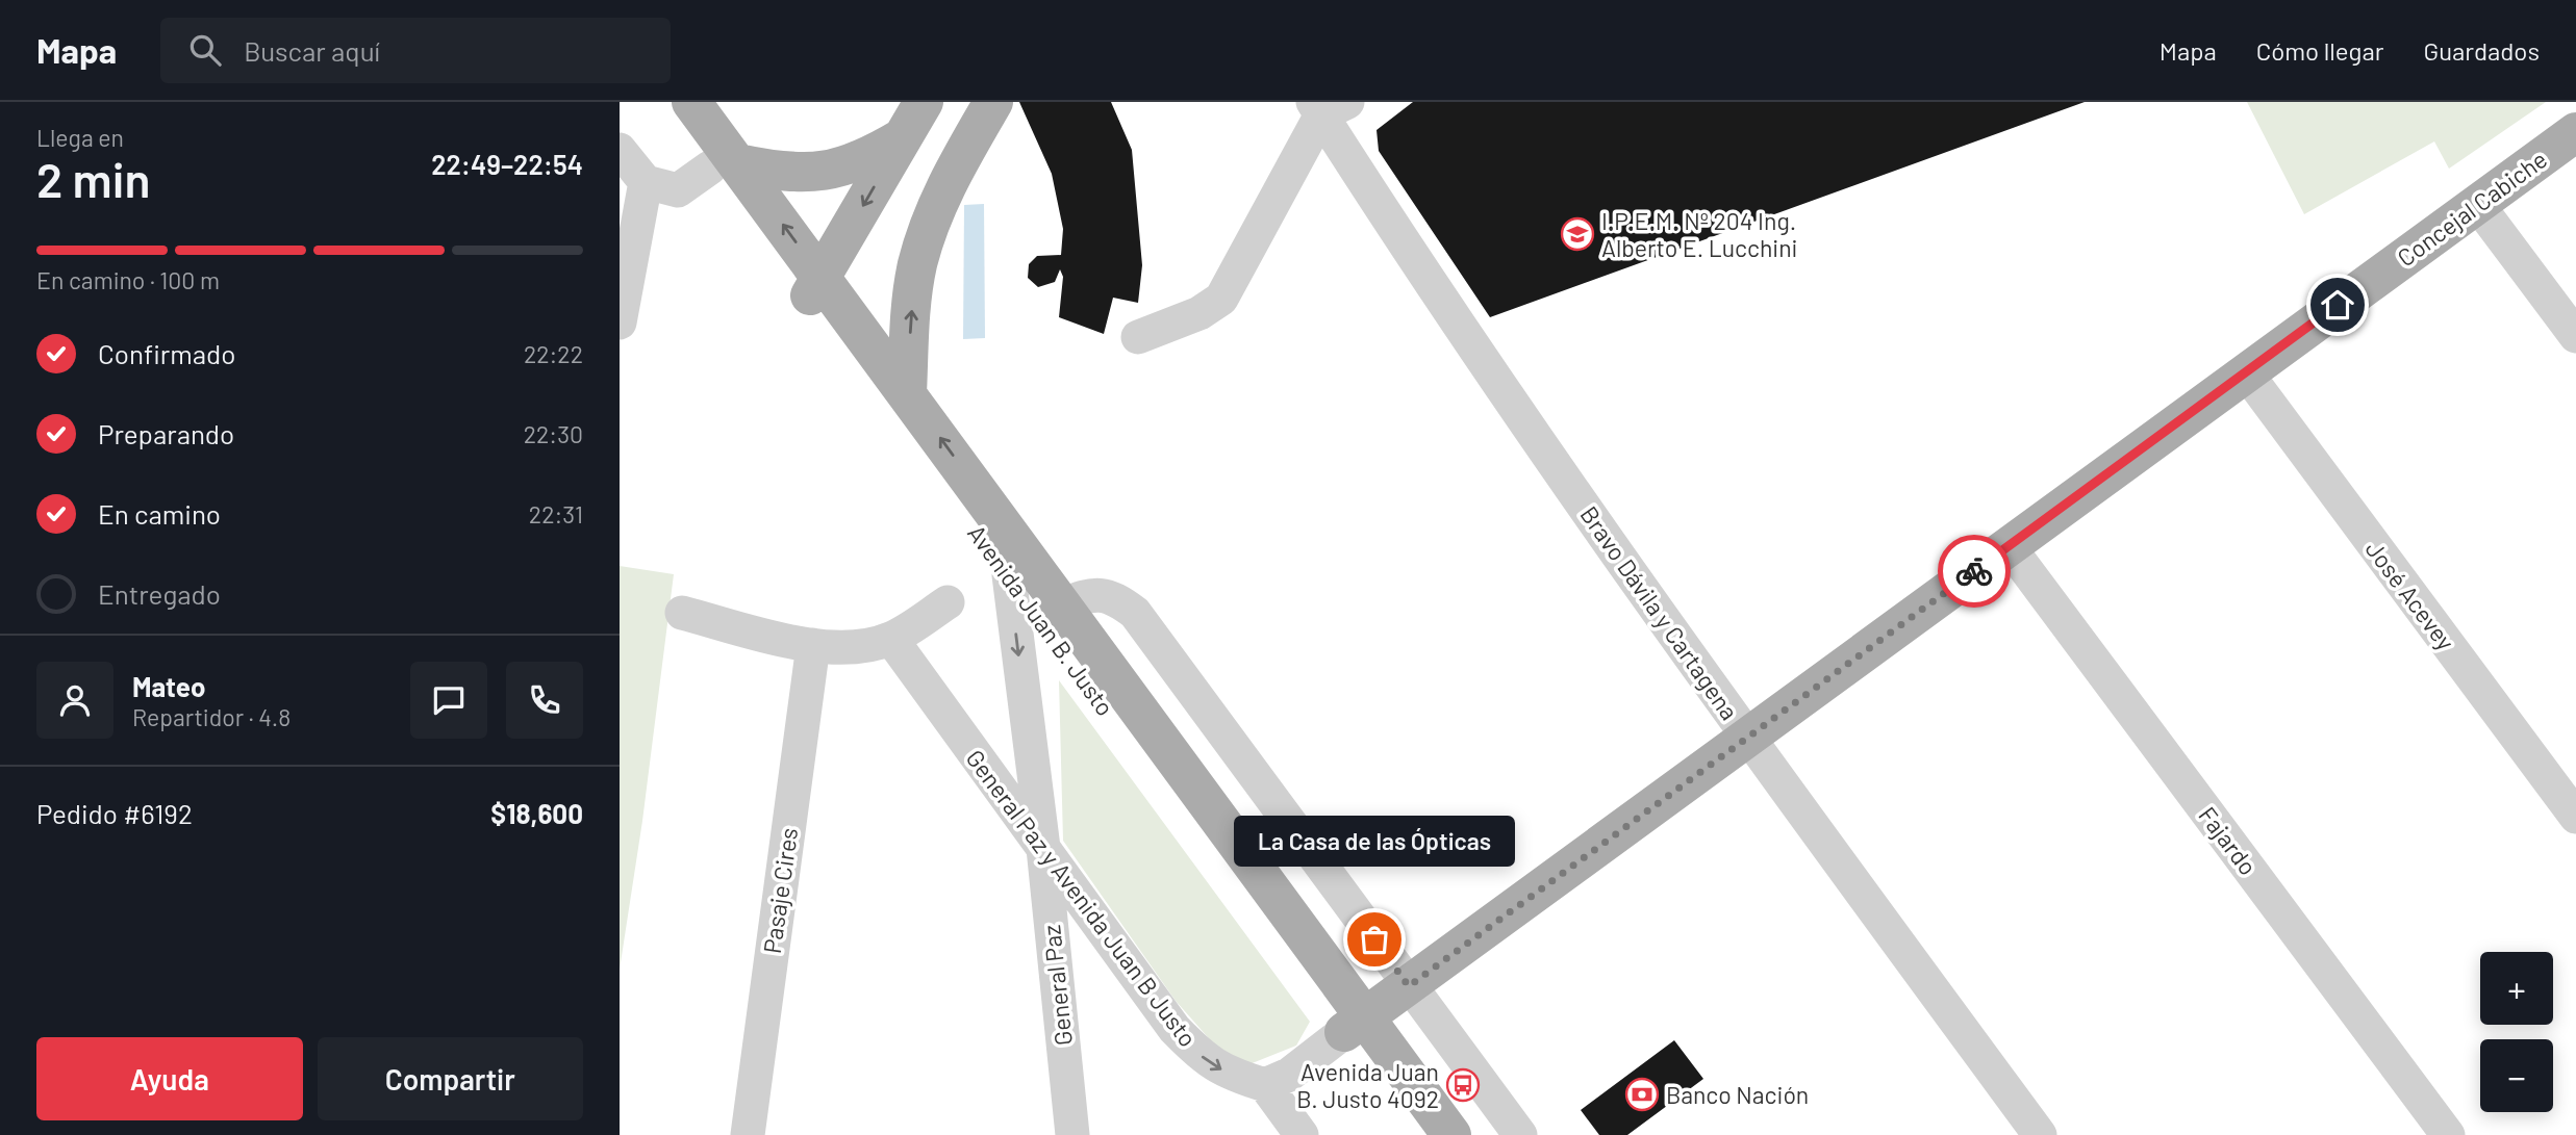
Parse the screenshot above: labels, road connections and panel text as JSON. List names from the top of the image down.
{
  "streets": {
    "main road": ["Concejal Cabiche", "Avenida Juan B. Justo"],
    "street": [
      "José Acevey",
      "Bravo Dávila y Cartagena",
      "Fajardo",
      "Pasaje Cires",
      "General Paz y Avenida Juan B Justo",
      "General Paz"
    ]
  },
  "crossings": [
    ["Concejal Cabiche", "José Acevey"],
    ["Concejal Cabiche", "Bravo Dávila y Cartagena"],
    ["Concejal Cabiche", "Avenida Juan B. Justo"],
    ["Concejal Cabiche", "Fajardo"],
    ["Avenida Juan B. Justo", "General Paz"],
    ["General Paz y Avenida Juan B Justo", "General Paz"]
  ],
  "one_way": ["General Paz y Avenida Juan B Justo", "General Paz"],
  "places": {
    "school or university": ["I.P.E.M. Nº 204 Ing. Alberto E. Lucchini"],
    "other": ["La Casa de las Ópticas"],
    "bus stop": ["Avenida Juan B. Justo 4092"],
    "bank": ["Banco Nación"]
  },
  "page": {
    "header": "Mapa",
    "search": "Buscar aquí",
    "nav": ["Mapa", "Cómo llegar", "Guardados"],
    "heading": ["2 min", "Llega en", "22:49–22:54"],
    "panel": [
      "Mateo",
      "Repartidor · 4.8",
      "Pedido #6192",
      "$18,600"
    ],
    "bar": "En camino · 100 m",
    "list": [
      ["Confirmado", "22:22"],
      ["Preparando", "22:30"],
      ["En camino", "22:31"],
      "Entregado"
    ],
    "bubble": "La Casa de las Ópticas",
    "map_buttons": ["+", "−"],
    "buttons": ["Ayuda", "Compartir"]
  }
}
